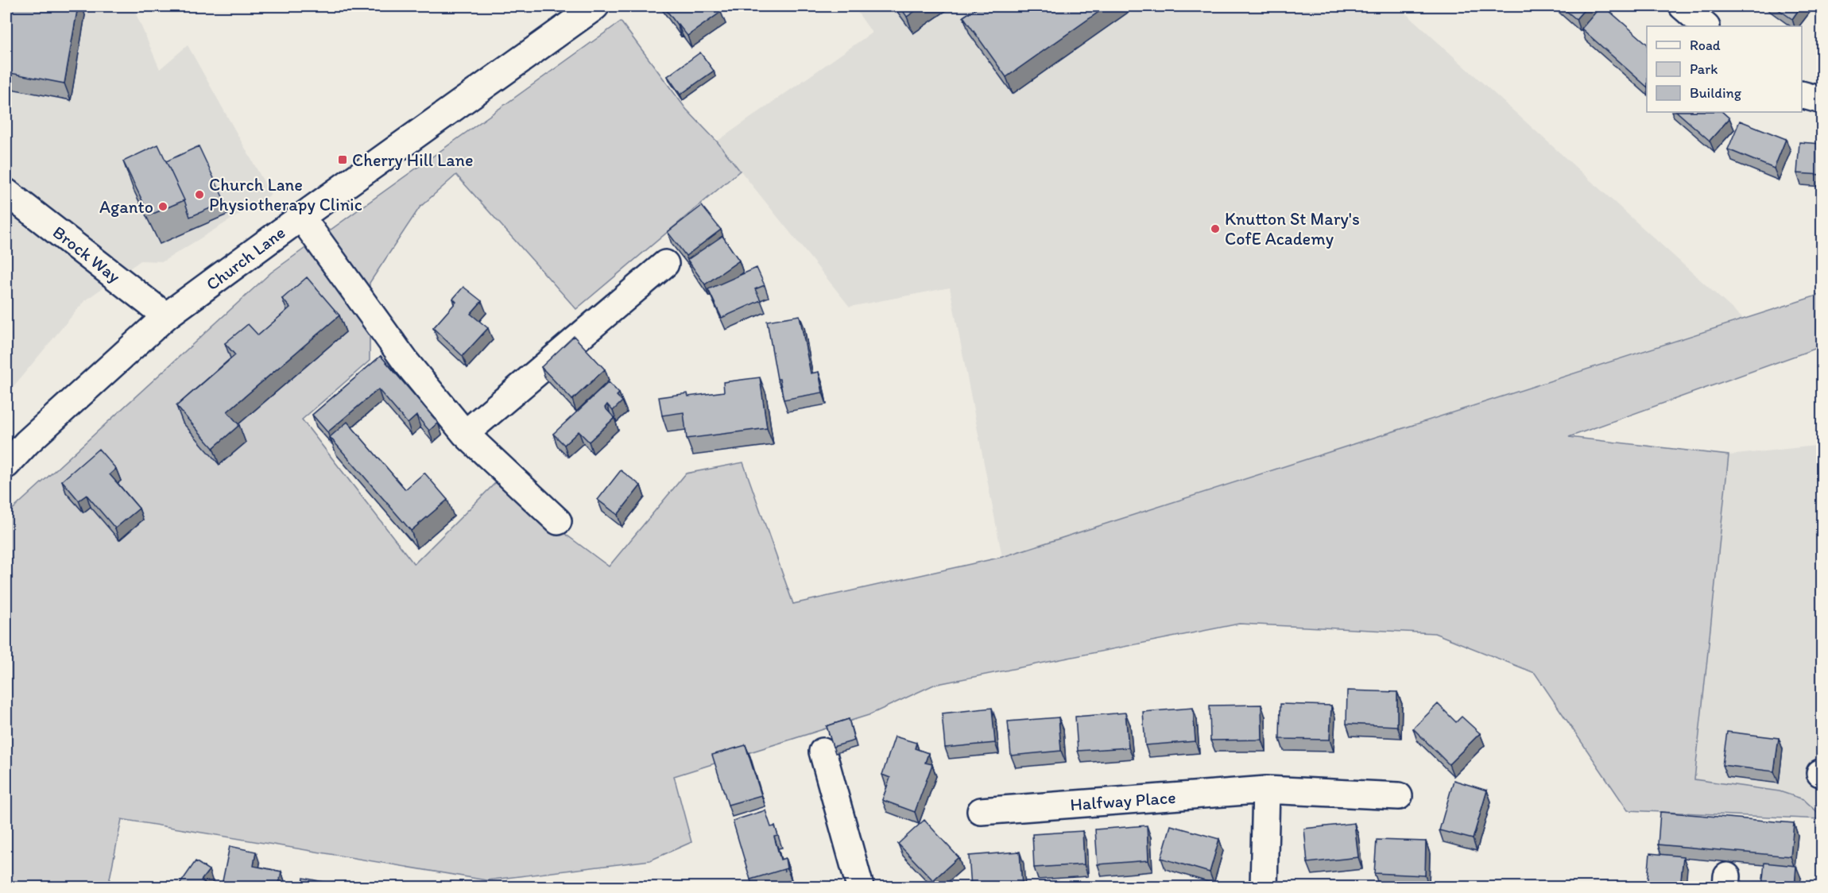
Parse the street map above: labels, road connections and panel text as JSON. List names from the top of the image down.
{
  "streets": {
    "street": ["Brock Way", "Church Lane", "Halfway Place"]
  },
  "crossings": [
    ["Brock Way", "Church Lane"]
  ],
  "places": {
    "transit": ["Cherry Hill Lane"],
    "other": ["Church Lane Physiotherapy Clinic", "Aganto", "Knutton St Mary's CofE Academy"]
  },
  "legend": ["Road", "Park", "Building"]
}
